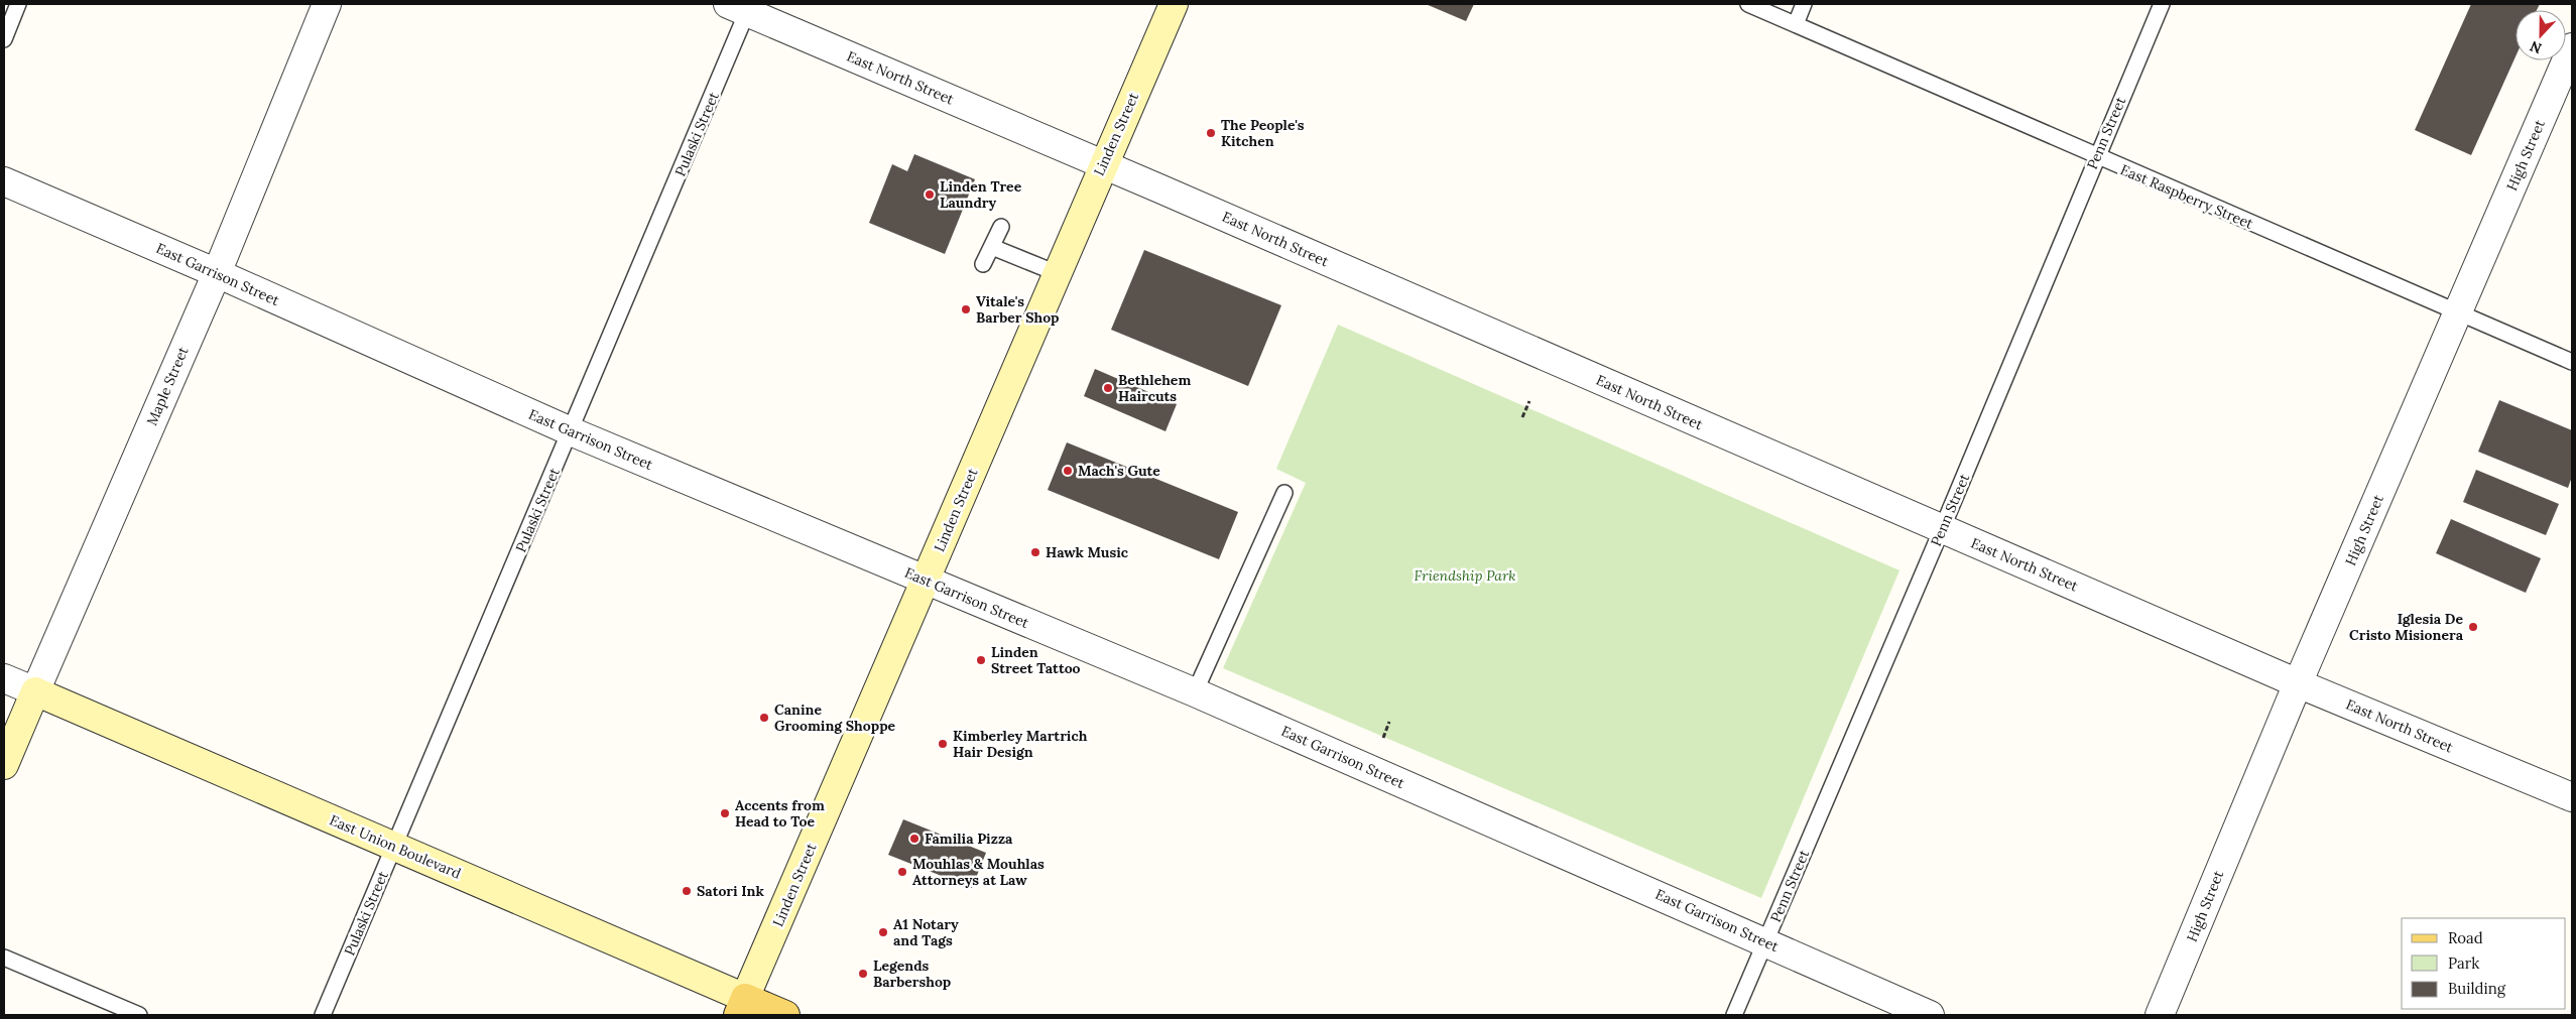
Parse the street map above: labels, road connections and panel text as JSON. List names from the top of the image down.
{
  "streets": {
    "main road": ["Linden Street", "Maple Street", "East Union Boulevard"],
    "street": ["East North Street", "High Street", "East Garrison Street"],
    "lane": ["Penn Street", "Pulaski Street", "East Raspberry Street"]
  },
  "crossings": [
    ["East North Street", "Penn Street"],
    ["East North Street", "Pulaski Street"],
    ["East North Street", "Linden Street"],
    ["East North Street", "High Street"],
    ["Penn Street", "East Raspberry Street"],
    ["Penn Street", "East Garrison Street"],
    ["Pulaski Street", "East Garrison Street"],
    ["Pulaski Street", "East Union Boulevard"],
    ["Linden Street", "East Garrison Street"],
    ["Linden Street", "East Union Boulevard"],
    ["High Street", "East Raspberry Street"],
    ["East Garrison Street", "Maple Street"],
    ["Maple Street", "East Union Boulevard"]
  ],
  "parks": ["Friendship Park"],
  "places": [
    "The People's Kitchen",
    "Linden Tree Laundry",
    "Vitale's Barber Shop",
    "Bethlehem Haircuts",
    "Mach's Gute",
    "Hawk Music",
    "Iglesia De Cristo Misionera",
    "Linden Street Tattoo",
    "Canine Grooming Shoppe",
    "Kimberley Martrich Hair Design",
    "Accents from Head to Toe",
    "Familia Pizza",
    "Mouhlas & Mouhlas Attorneys at Law",
    "Satori Ink",
    "A1 Notary and Tags",
    "Legends Barbershop"
  ],
  "legend": ["Road", "Park", "Building"],
  "north": "bottom"
}
